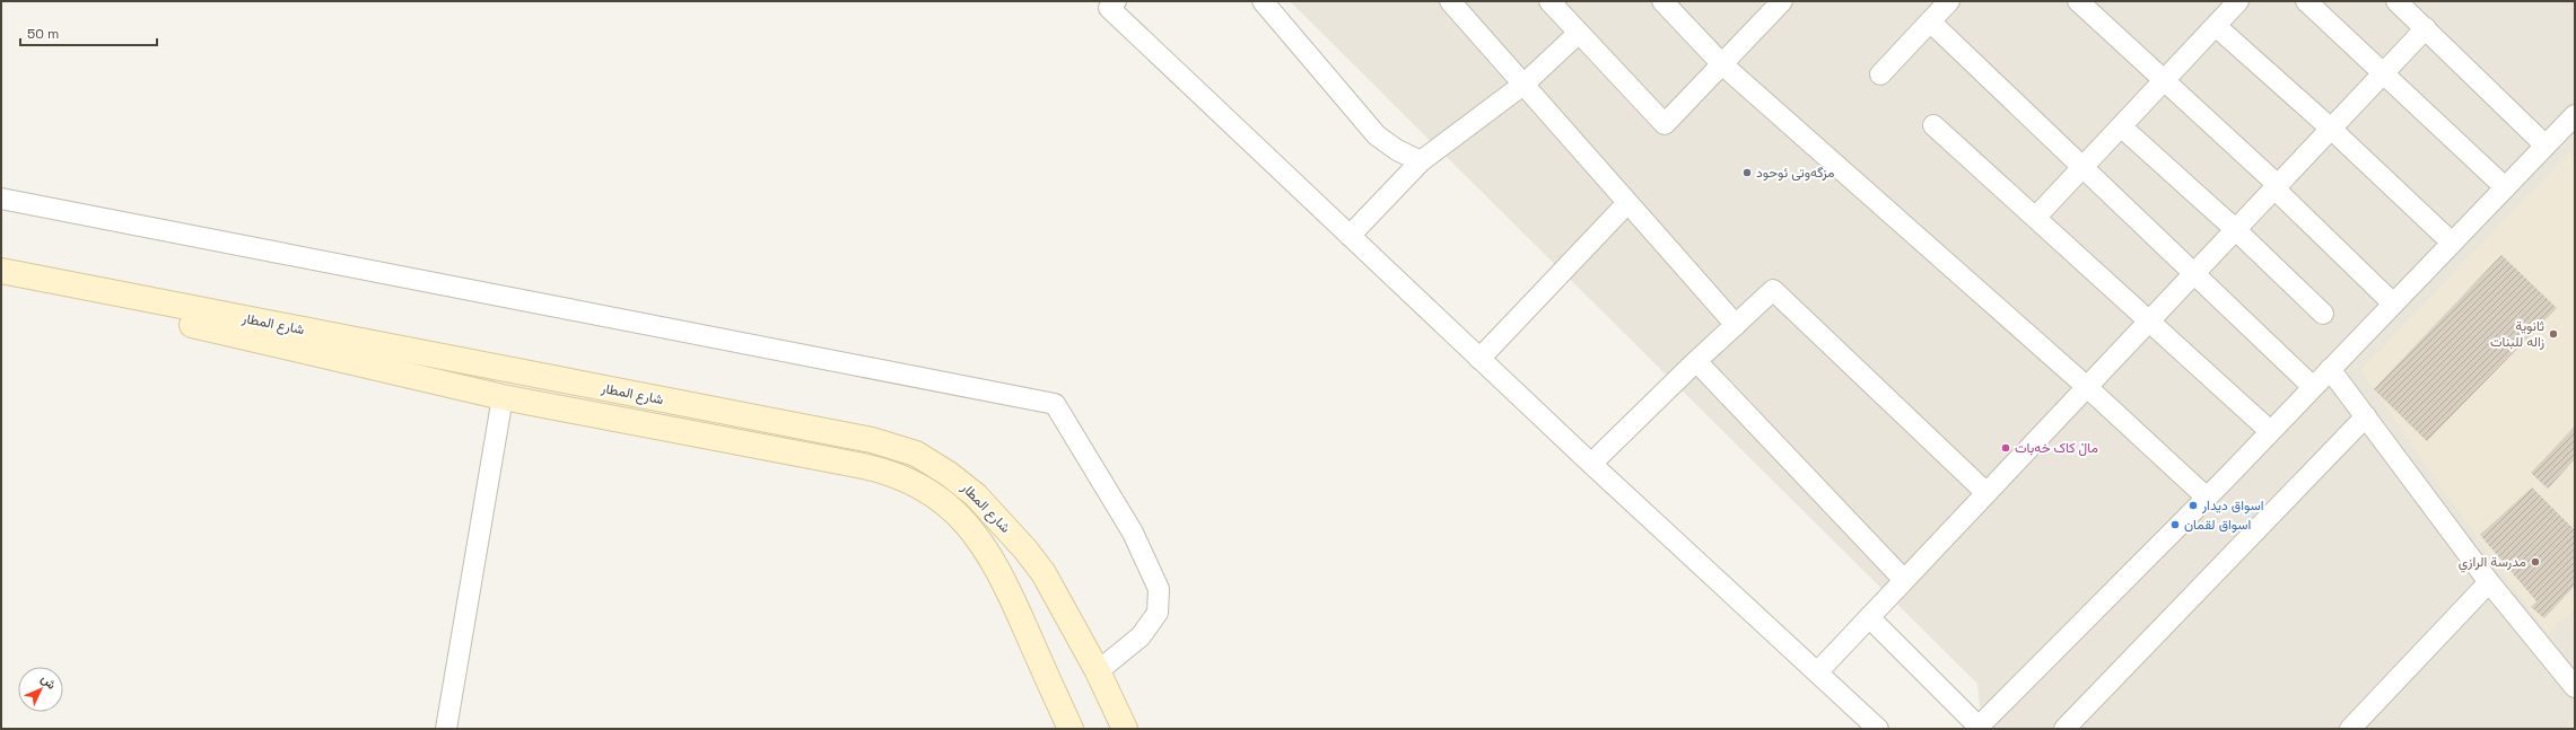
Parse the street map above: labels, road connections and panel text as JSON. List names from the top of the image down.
{
  "streets": {
    "main road": ["شارع المطار"]
  },
  "places": [
    "مزگەوتی ئوحود",
    "ثانوية زاله للبنات",
    "ماڵ کاک خەبات",
    "اسواق ديدار",
    "اسواق لقمان",
    "مدرسة الرازي"
  ],
  "scale_bar": "50 m",
  "north": "top right"
}
